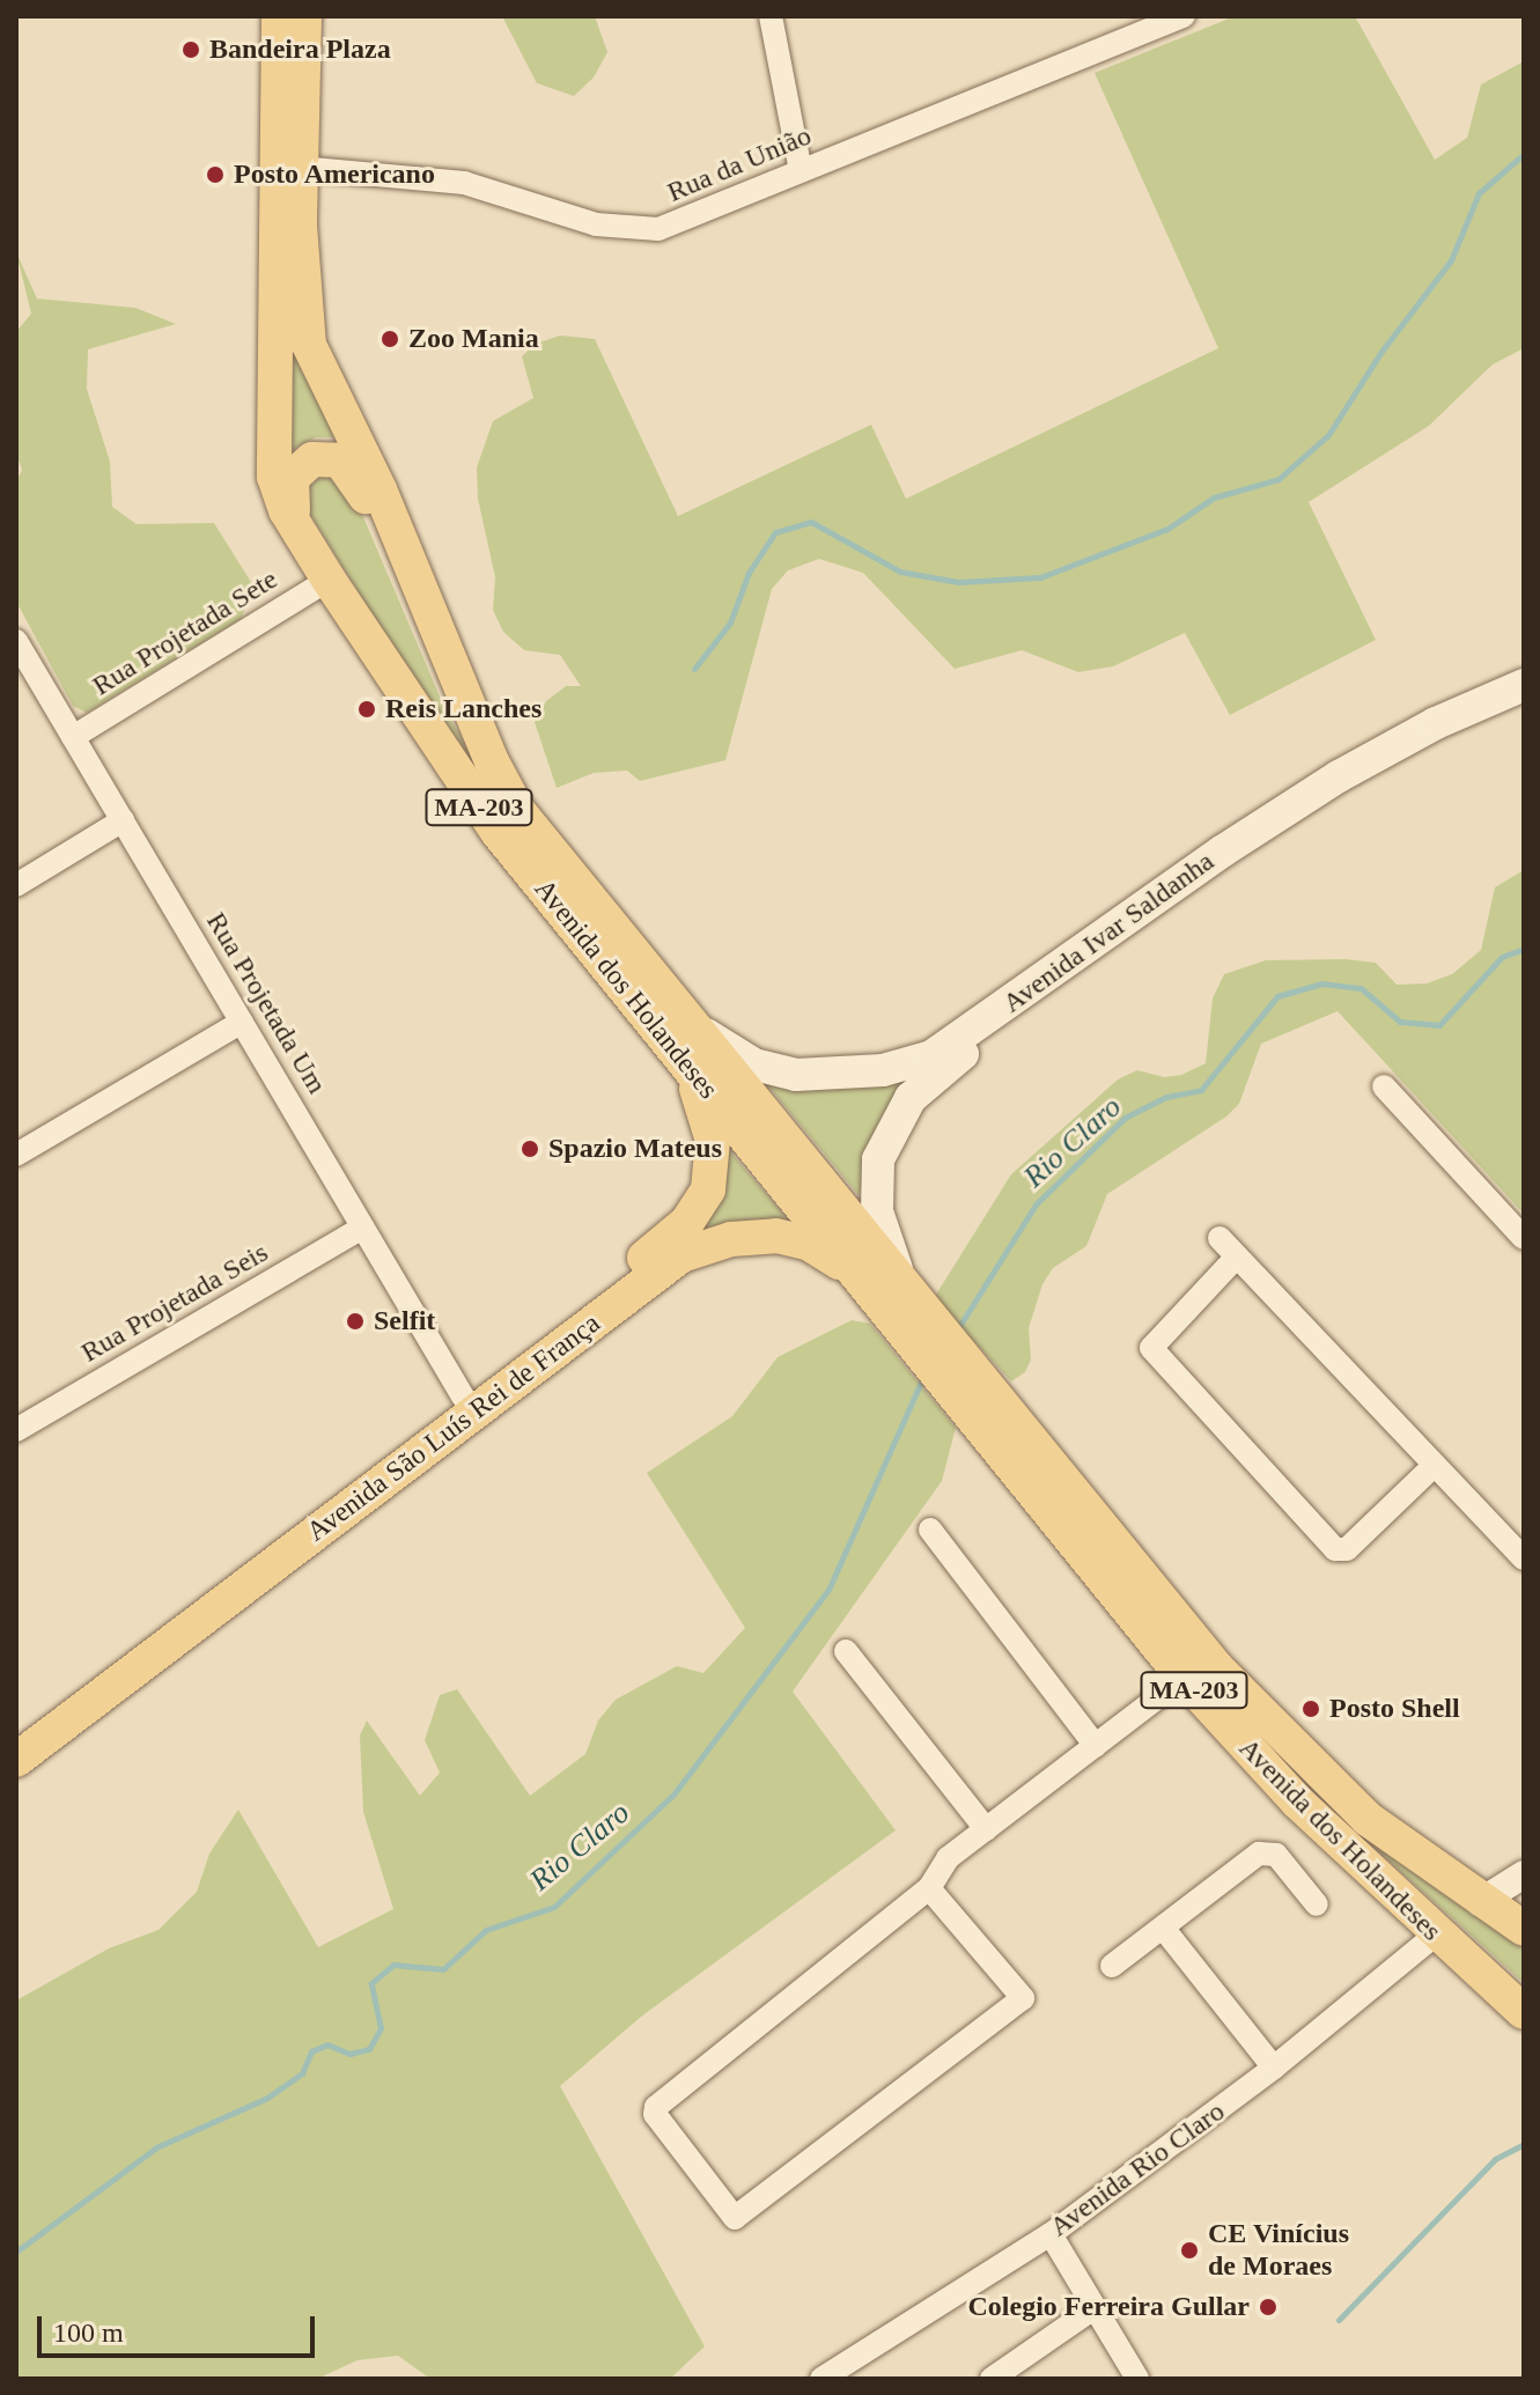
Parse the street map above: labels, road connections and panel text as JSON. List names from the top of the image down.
{
  "streets": {
    "main road": [
      "MA-203",
      "Avenida Ivar Saldanha",
      "Avenida dos Holandeses",
      "Avenida São Luís Rei de França"
    ],
    "street": [
      "Rua da União",
      "Rua Projetada Sete",
      "Rua Projetada Um",
      "Rua Projetada Seis",
      "Avenida Rio Claro"
    ]
  },
  "crossings": [
    ["Rua da União", "Avenida dos Holandeses"],
    ["Rua Projetada Sete", "Avenida dos Holandeses"],
    ["Rua Projetada Sete", "Rua Projetada Um"],
    ["Avenida Ivar Saldanha", "Avenida dos Holandeses"],
    ["Avenida Ivar Saldanha", "Avenida São Luís Rei de França"],
    ["Avenida dos Holandeses", "Avenida São Luís Rei de França"],
    ["Avenida dos Holandeses", "Avenida Rio Claro"],
    ["Rua Projetada Um", "Rua Projetada Seis"],
    ["Rua Projetada Um", "Avenida São Luís Rei de França"]
  ],
  "water": ["Rio Claro"],
  "places": [
    "Bandeira Plaza",
    "Posto Americano",
    "Zoo Mania",
    "Reis Lanches",
    "Spazio Mateus",
    "Selfit",
    "Posto Shell",
    "CE Vinícius de Moraes",
    "Colegio Ferreira Gullar"
  ],
  "scale_bar": "100 m"
}
